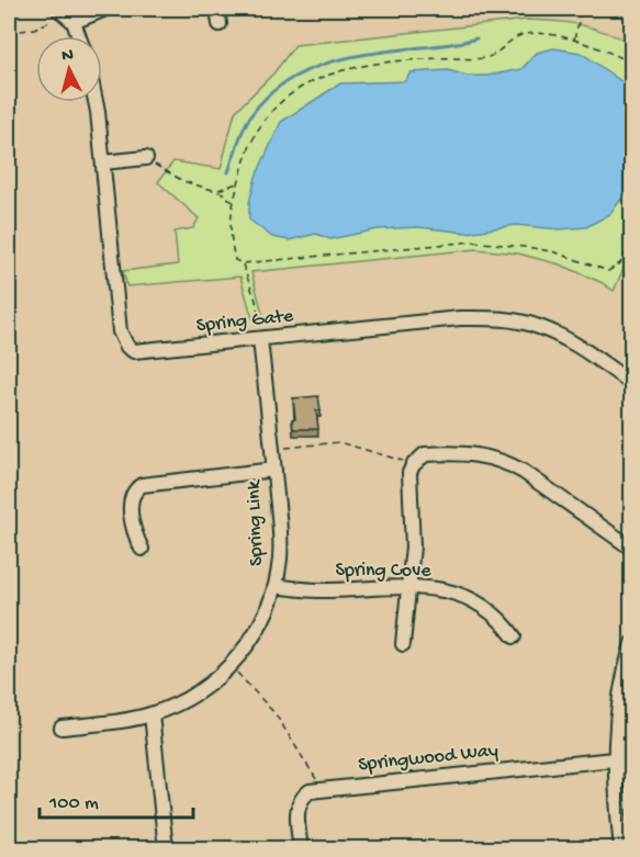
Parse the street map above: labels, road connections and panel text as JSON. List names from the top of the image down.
{
  "streets": {
    "street": [
      "Spring Gate",
      "Spring Link",
      "Spring Cove",
      "Springwood Way"
    ]
  },
  "crossings": [
    ["Spring Gate", "Spring Link"],
    ["Spring Link", "Spring Cove"]
  ],
  "scale_bar": "100 m",
  "north": "top"
}
